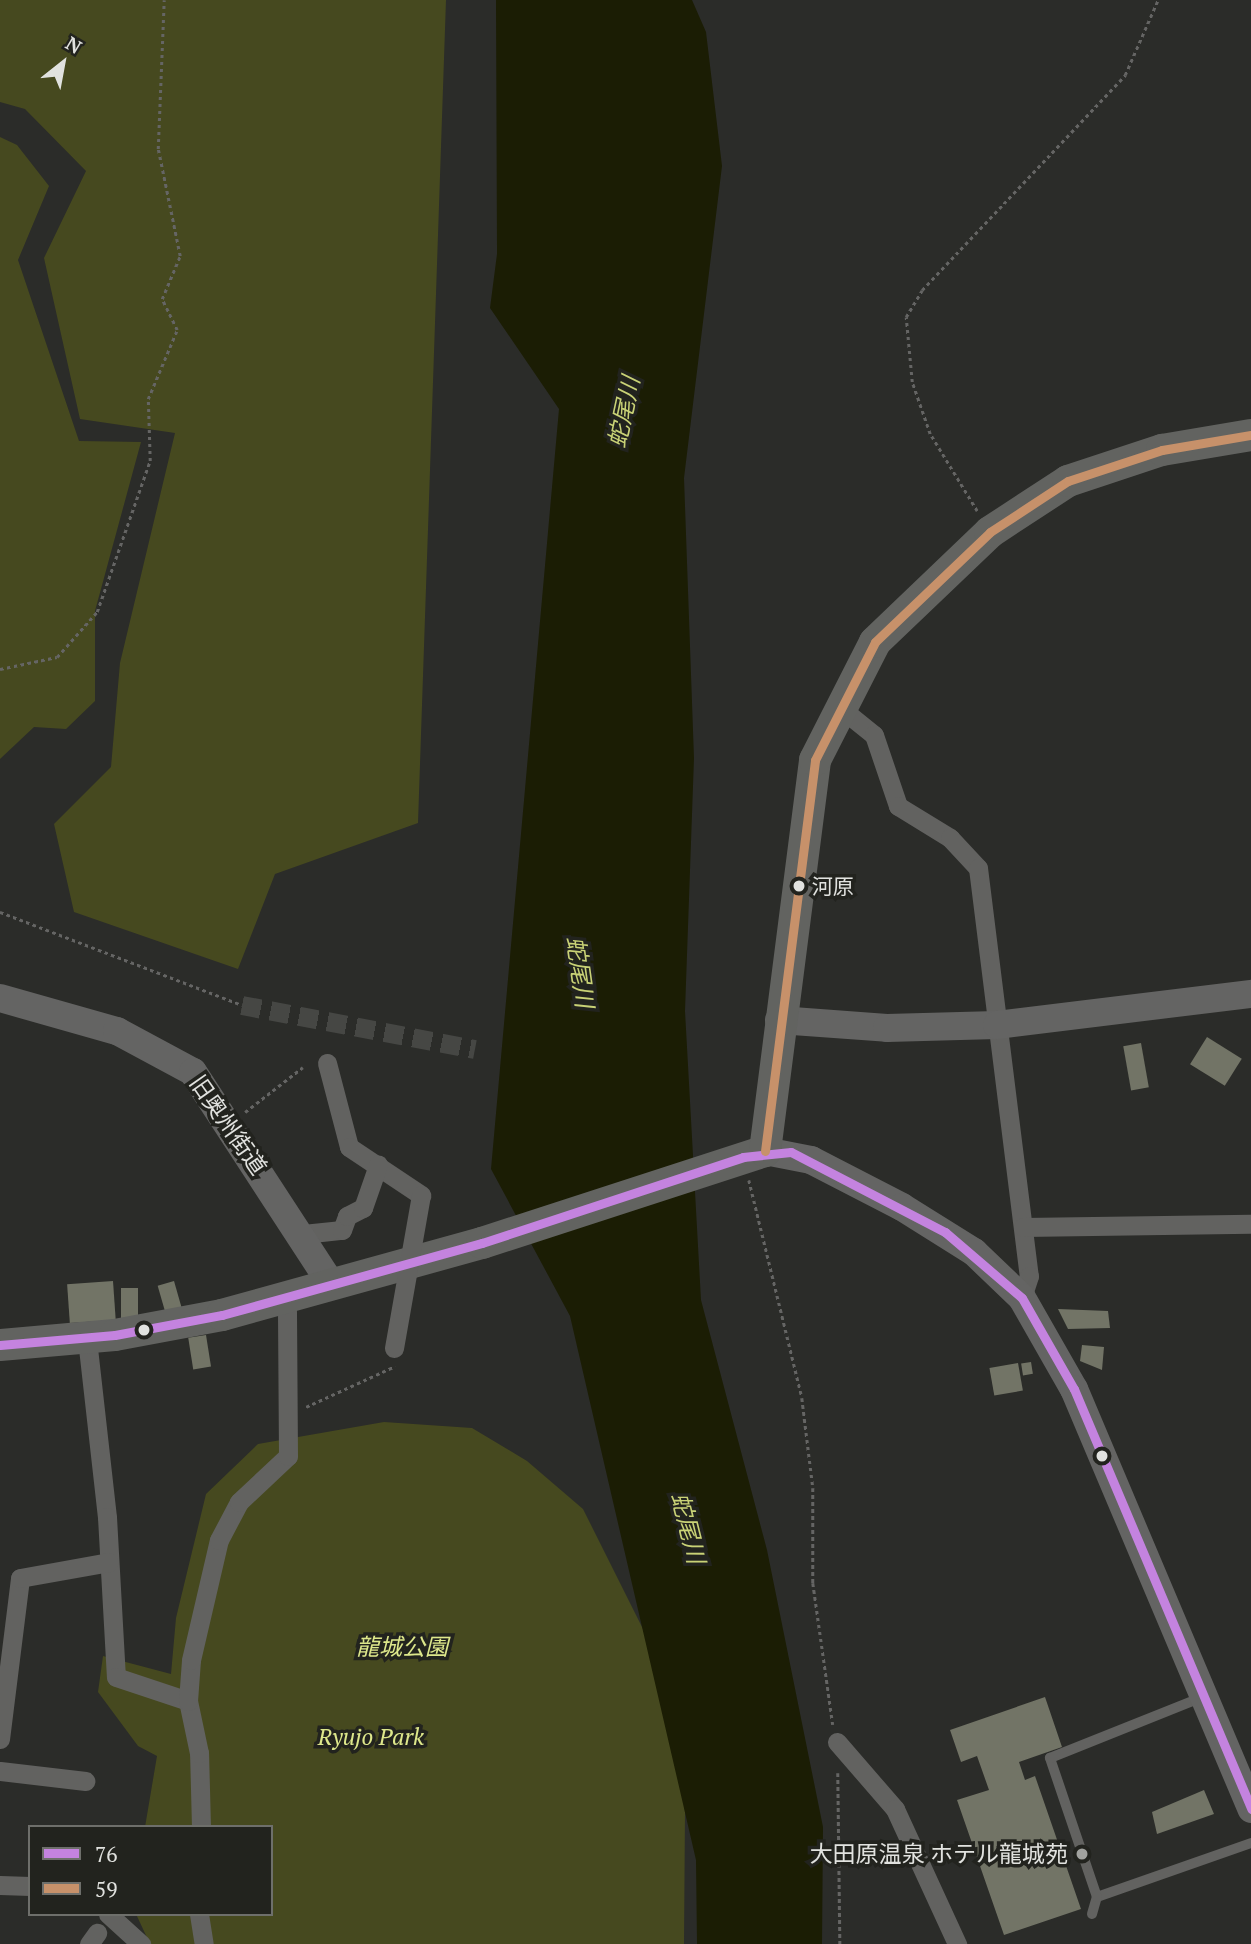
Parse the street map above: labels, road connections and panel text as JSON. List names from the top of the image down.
{
  "streets": {
    "street": ["旧奥州街道"]
  },
  "water": ["蛇尾川"],
  "parks": ["龍城公園", "Ryujo Park"],
  "places": ["河原", "大田原温泉 ホテル龍城苑"],
  "lines": ["transit line 59", "transit line 76"],
  "legend": ["76", "59"],
  "north": "top right"
}
